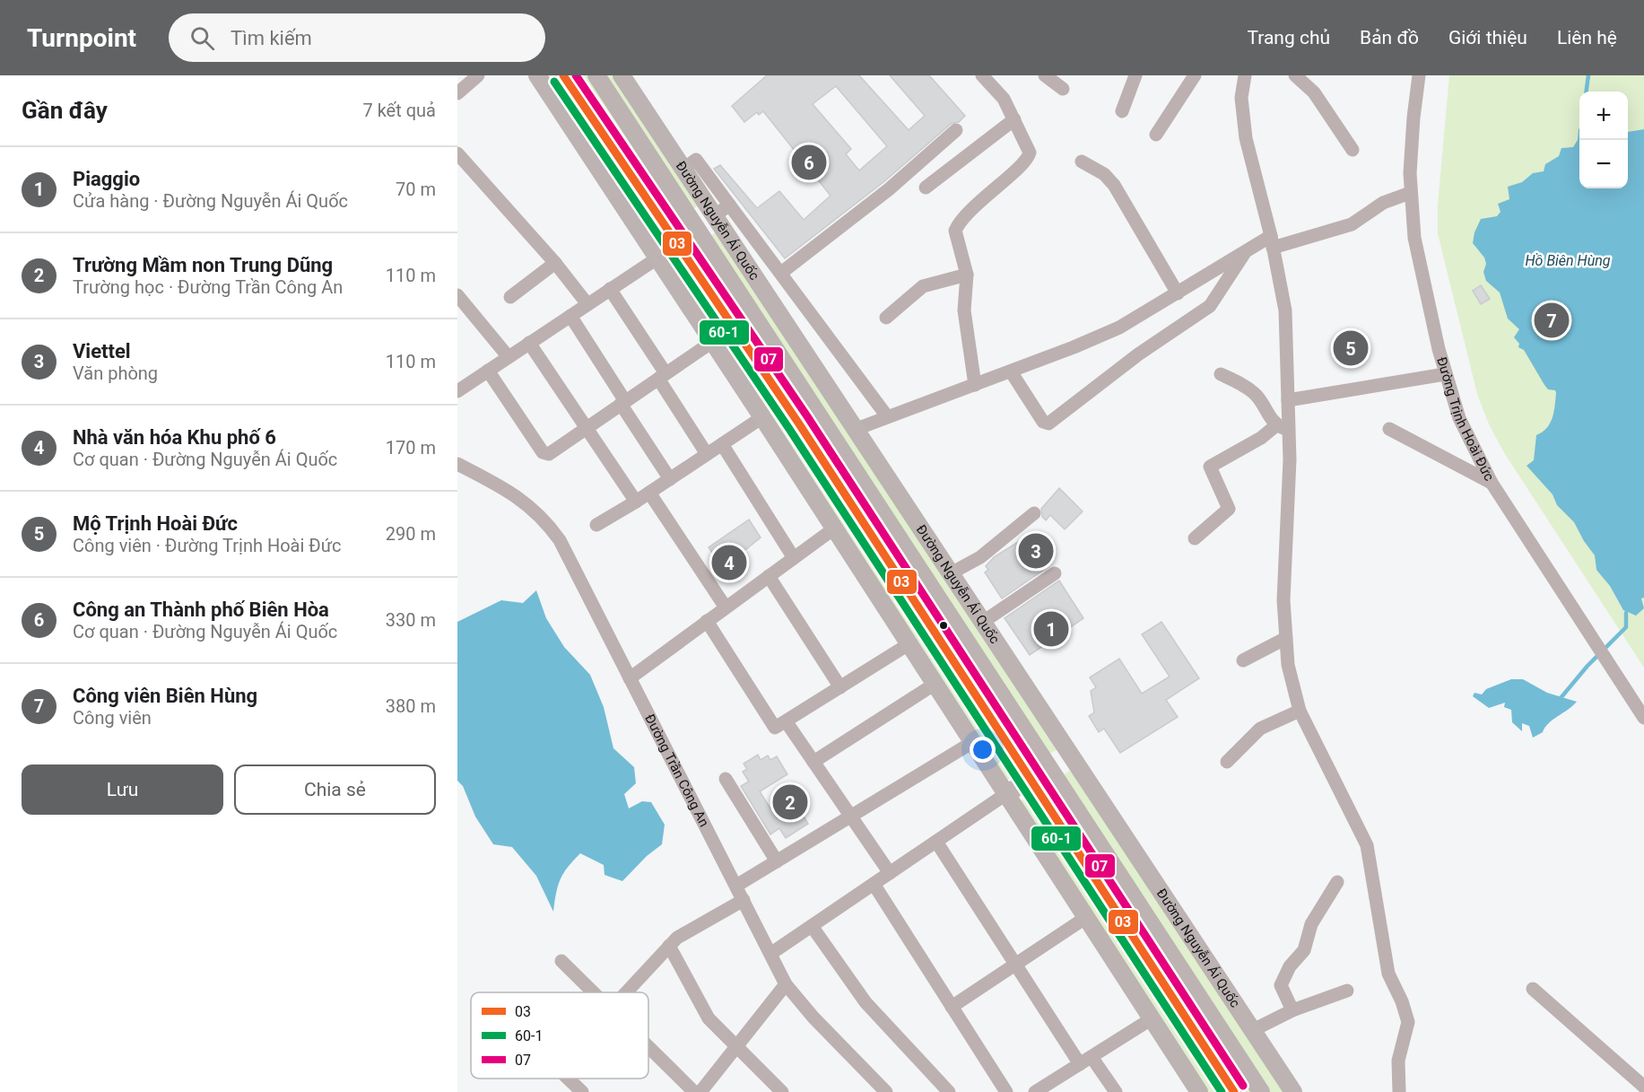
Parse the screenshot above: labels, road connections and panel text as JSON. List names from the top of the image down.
{
  "streets": {
    "main road": ["Đường Nguyễn Ái Quốc"],
    "street": ["Đường Trịnh Hoài Đức", "Đường Trần Công An"]
  },
  "water": ["Hồ Biên Hùng"],
  "lines": ["transit line 03", "transit line 07", "transit line 60-1"],
  "legend": ["03", "60-1", "07"],
  "page": {
    "header": "Turnpoint",
    "search": "Tìm kiếm",
    "nav": [
      "Trang chủ",
      "Bản đồ",
      "Giới thiệu",
      "Liên hệ"
    ],
    "heading": ["Gần đây", "7 kết quả"],
    "map_buttons": ["+", "−"],
    "pins": [
      "6",
      "7",
      "5",
      "3",
      "4",
      "1",
      "2"
    ],
    "list": [
      {
        "mark": "1",
        "name": "Piaggio",
        "note": "Cửa hàng · Đường Nguyễn Ái Quốc",
        "value": "70 m"
      },
      {
        "mark": "2",
        "name": "Trường Mầm non Trung Dũng",
        "note": "Trường học · Đường Trần Công An",
        "value": "110 m"
      },
      {
        "mark": "3",
        "name": "Viettel",
        "note": "Văn phòng",
        "value": "110 m"
      },
      {
        "mark": "4",
        "name": "Nhà văn hóa Khu phố 6",
        "note": "Cơ quan · Đường Nguyễn Ái Quốc",
        "value": "170 m"
      },
      {
        "mark": "5",
        "name": "Mộ Trịnh Hoài Đức",
        "note": "Công viên · Đường Trịnh Hoài Đức",
        "value": "290 m"
      },
      {
        "mark": "6",
        "name": "Công an Thành phố Biên Hòa",
        "note": "Cơ quan · Đường Nguyễn Ái Quốc",
        "value": "330 m"
      },
      {
        "mark": "7",
        "name": "Công viên Biên Hùng",
        "note": "Công viên",
        "value": "380 m"
      }
    ],
    "buttons": ["Lưu", "Chia sẻ"]
  }
}
